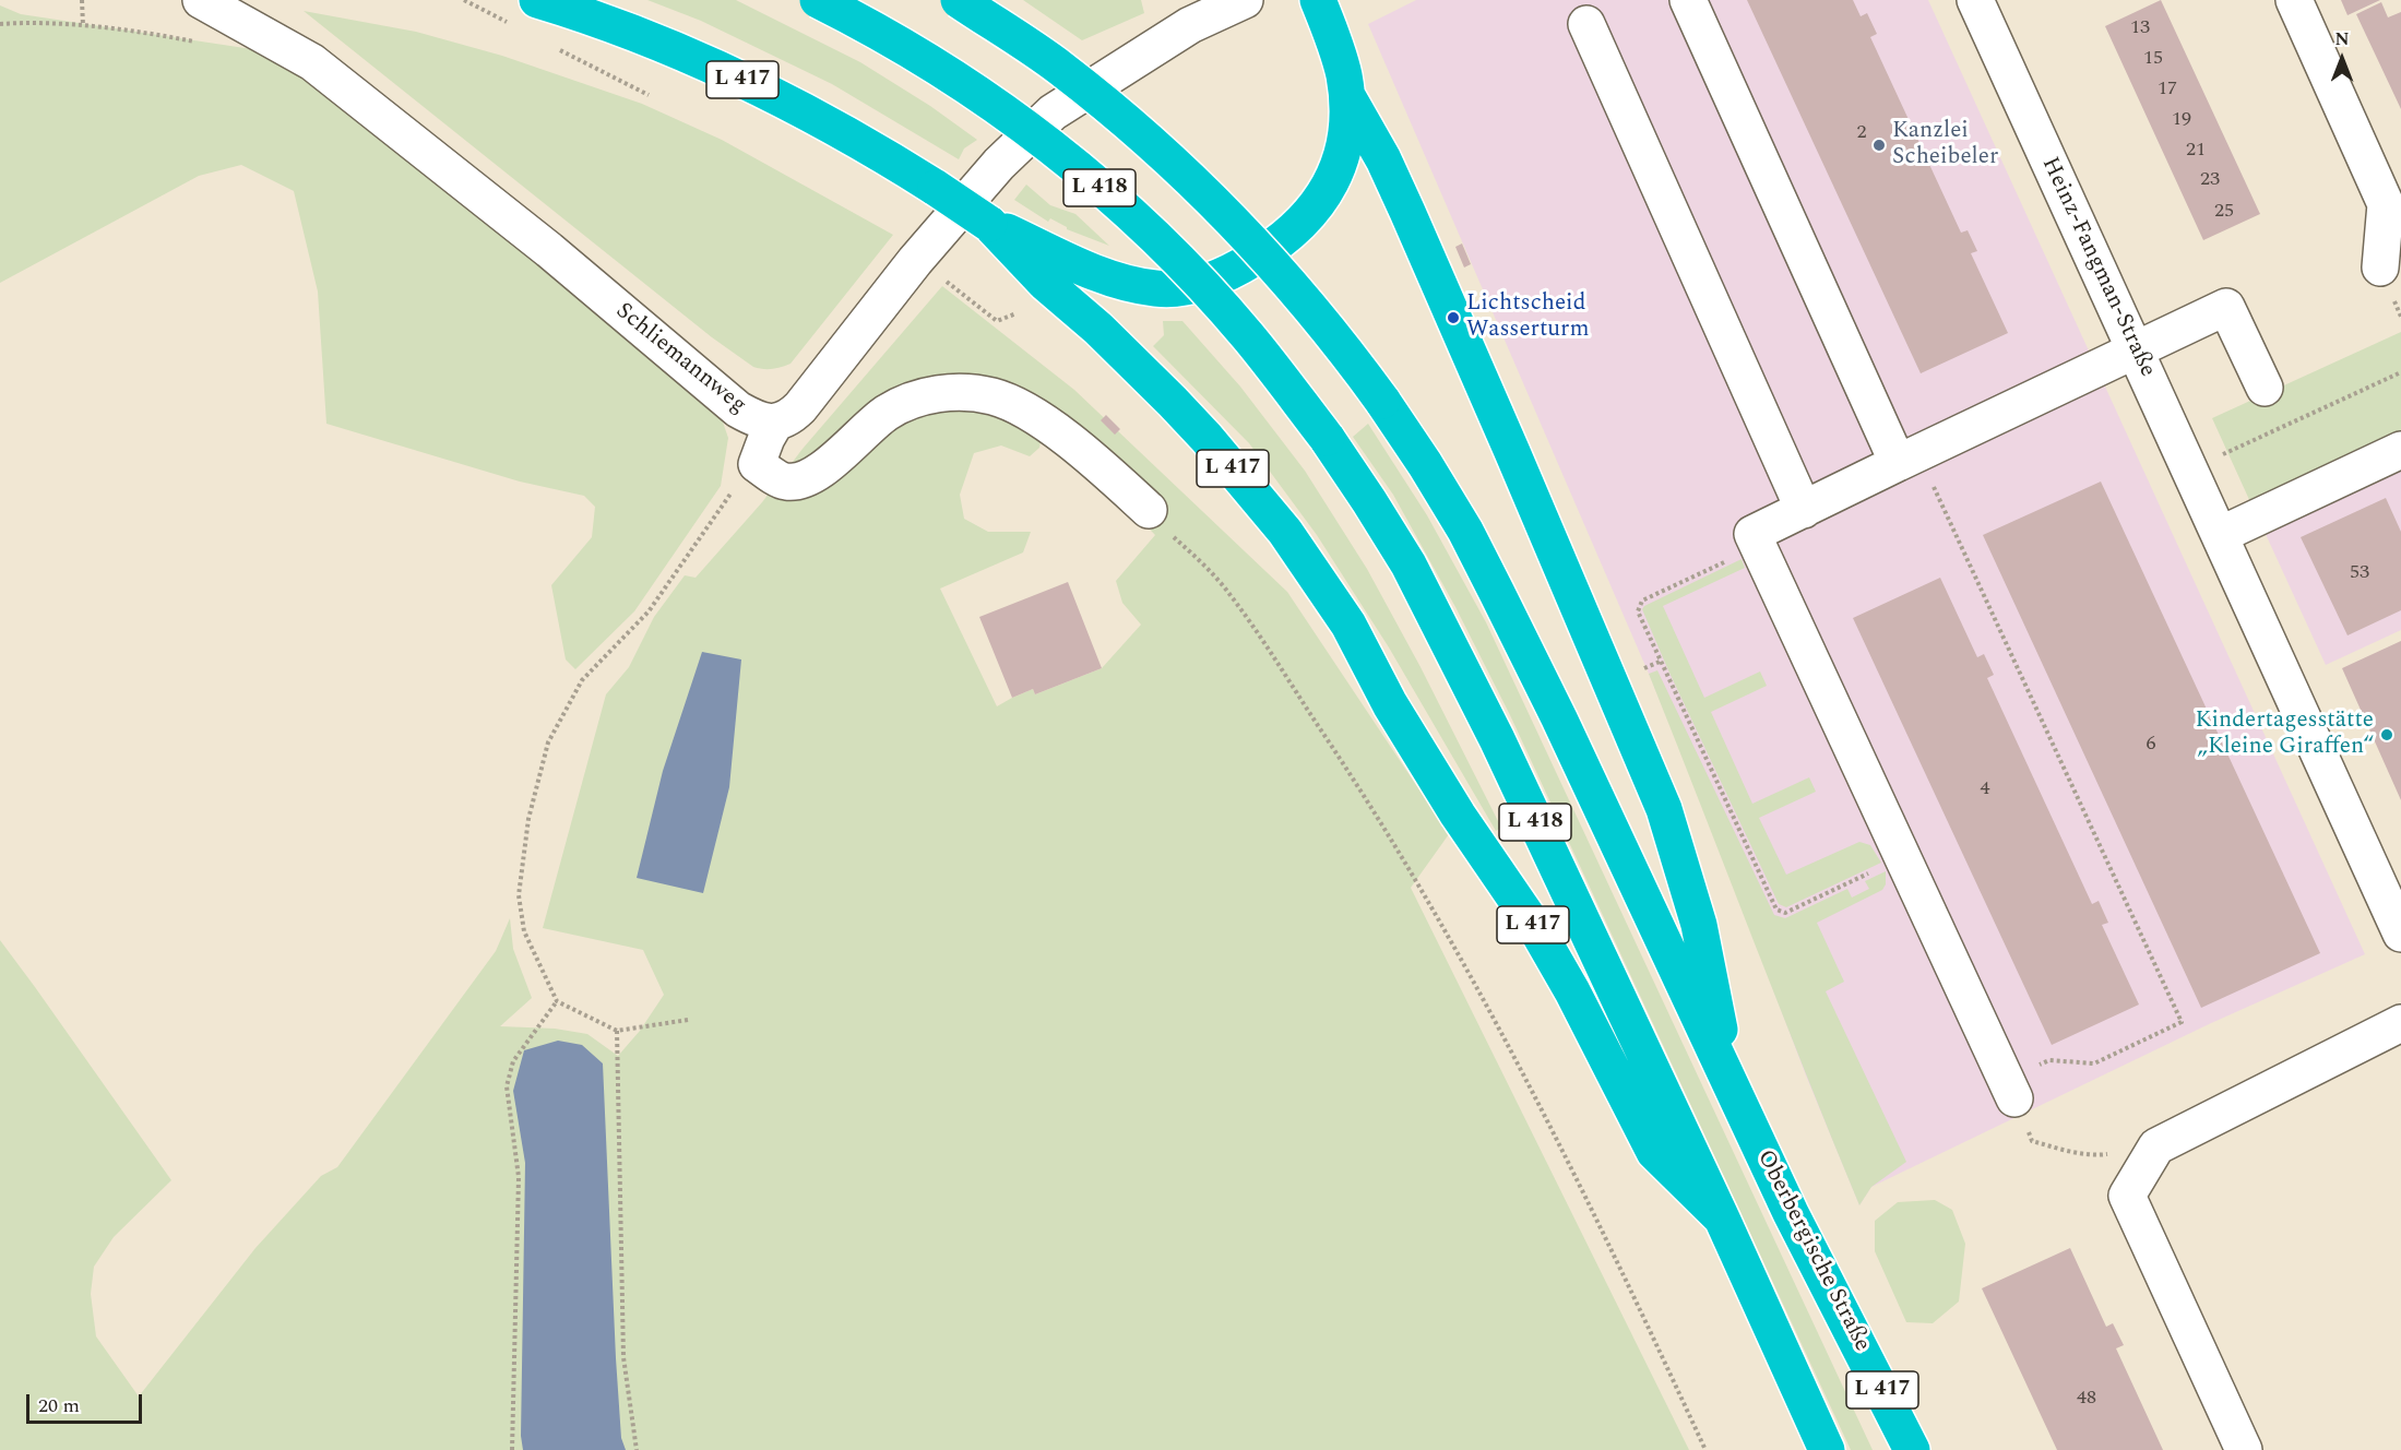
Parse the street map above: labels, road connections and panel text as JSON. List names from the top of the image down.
{
  "streets": {
    "highway": ["L 417", "L 418", "Oberbergische Straße"],
    "street": ["Heinz-Fangman-Straße", "Schliemannweg"]
  },
  "crossings": [
    ["L 417", "L 418"],
    ["L 417", "Oberbergische Straße"],
    ["L 418", "Oberbergische Straße"]
  ],
  "places": ["Kanzlei Scheibeler", "Lichtscheid Wasserturm", "Kindertagesstätte „Kleine Giraffen“"],
  "house_numbers": [
    "13",
    "15",
    "17",
    "19",
    "2",
    "21",
    "23",
    "25",
    "53",
    "6",
    "4",
    "48"
  ],
  "scale_bar": "20 m",
  "north": "top"
}
